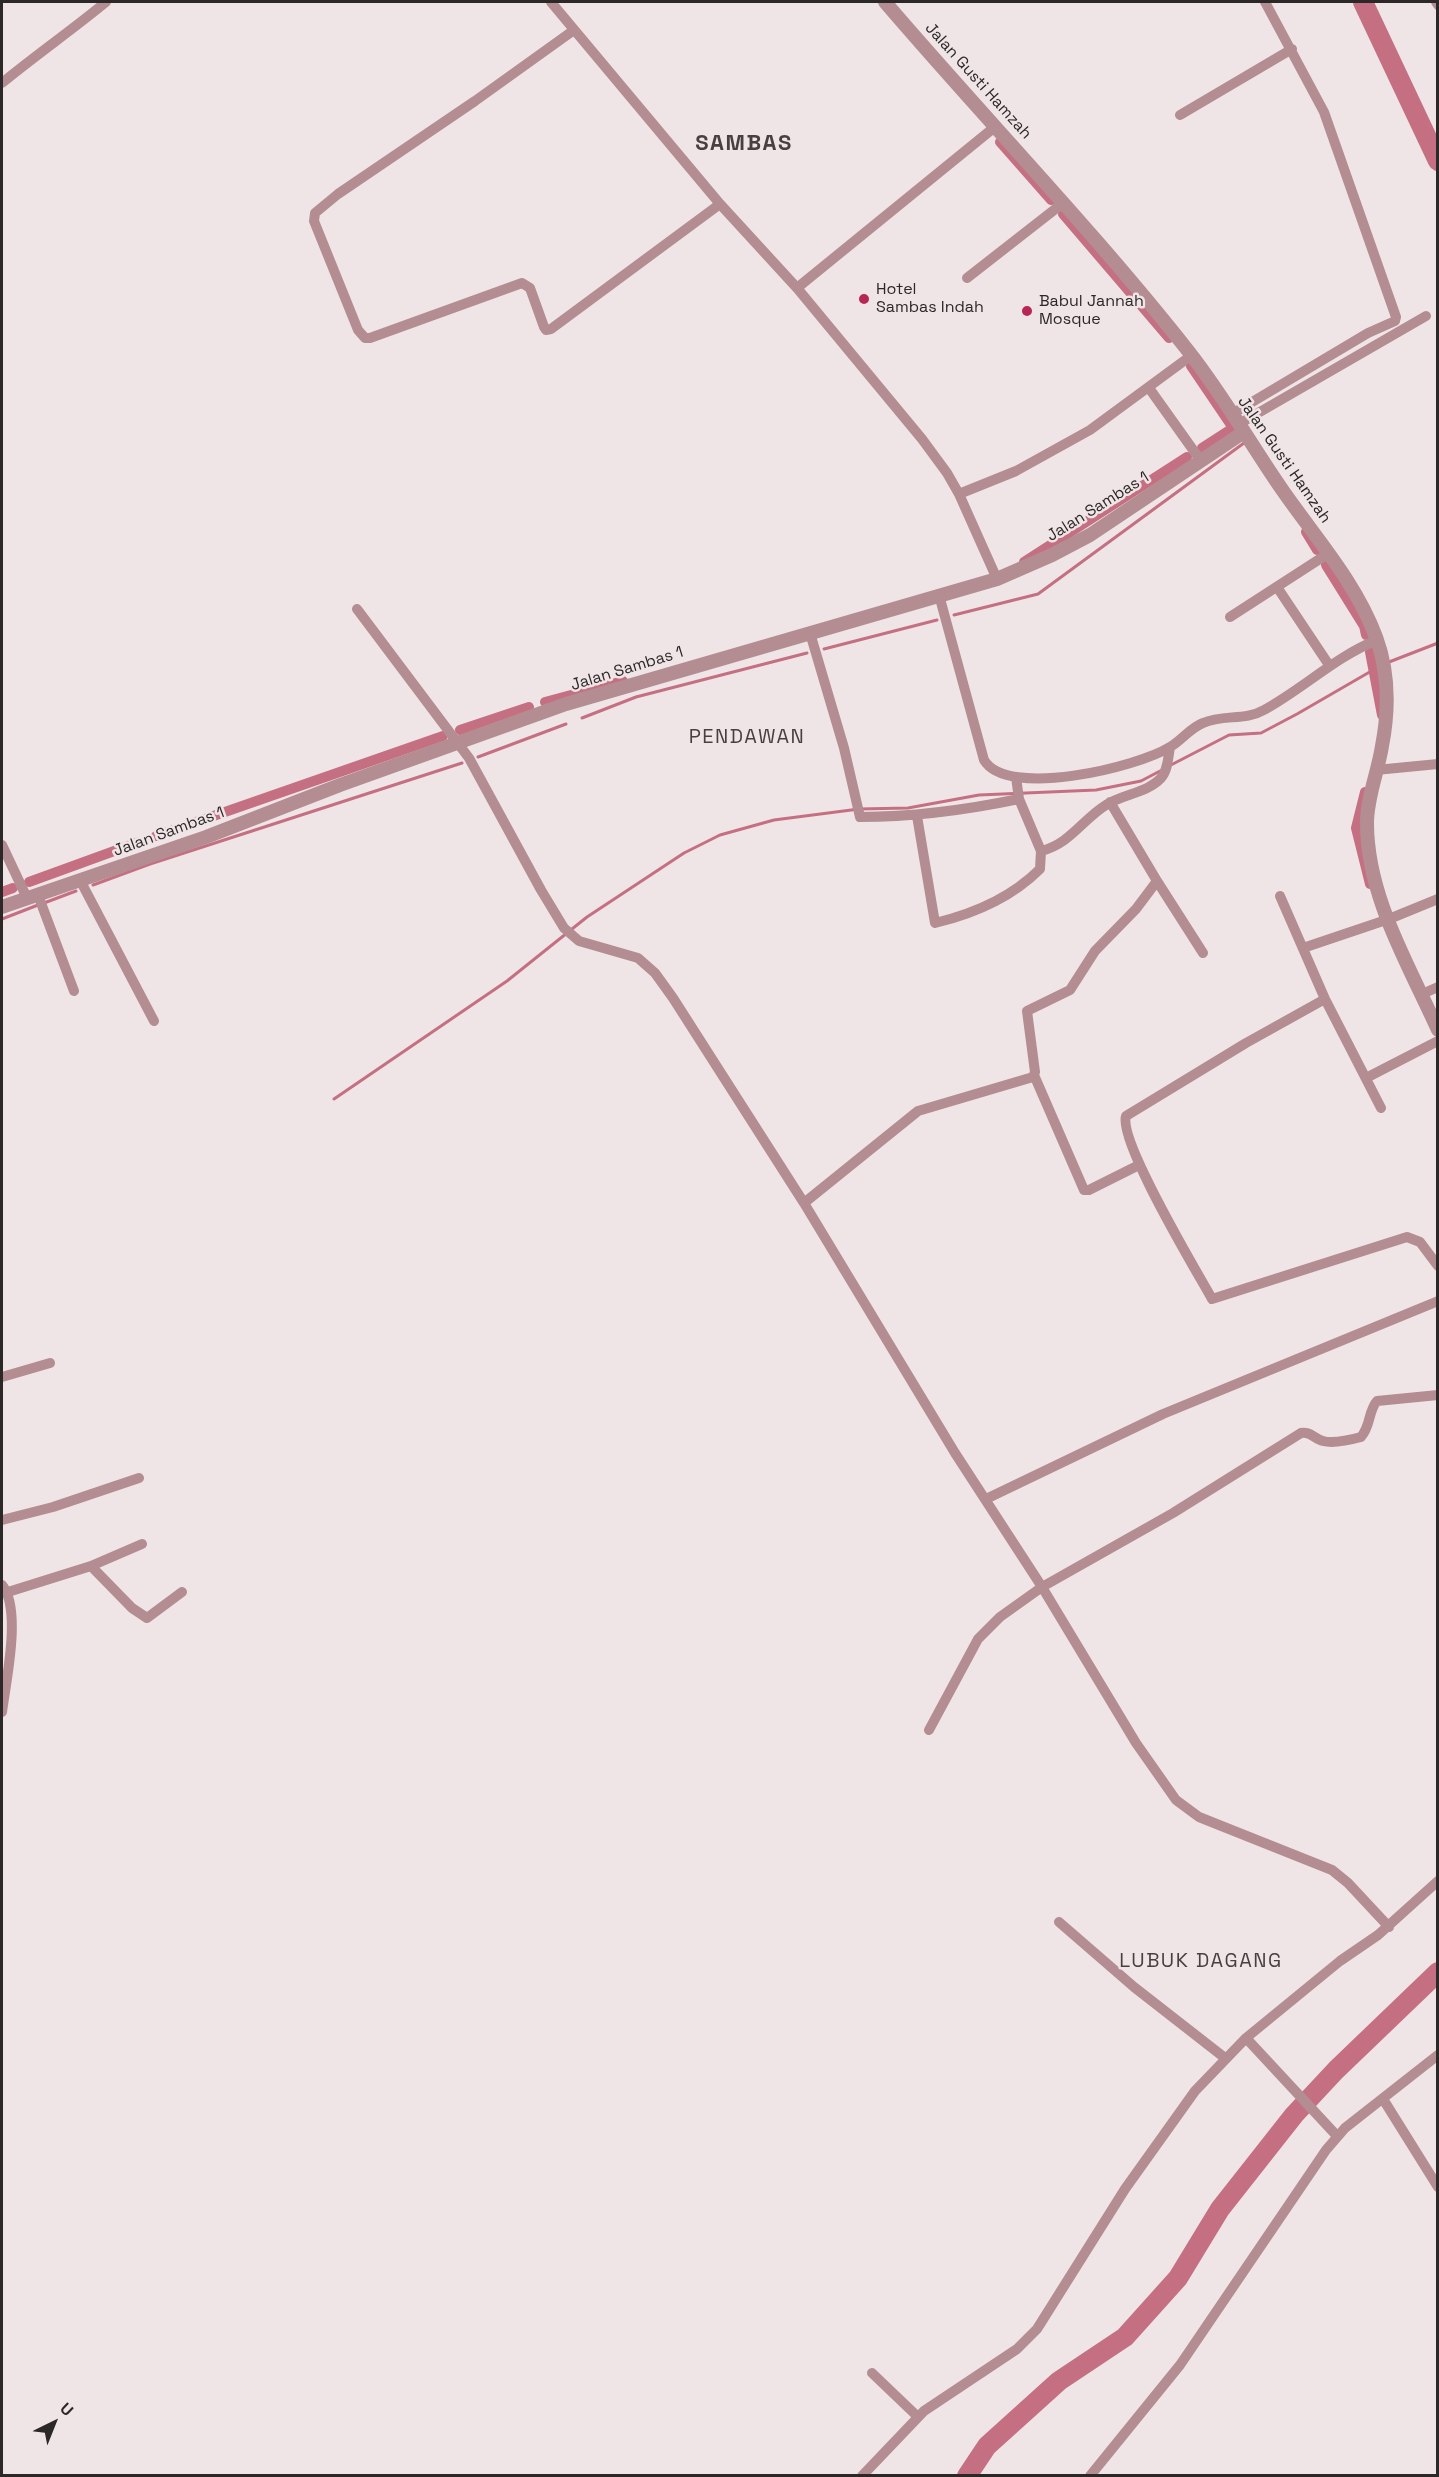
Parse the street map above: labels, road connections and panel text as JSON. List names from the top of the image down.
{
  "streets": {
    "street": ["Jalan Gusti Hamzah", "Jalan Sambas 1"]
  },
  "crossings": [
    ["Jalan Gusti Hamzah", "Jalan Sambas 1"]
  ],
  "districts": ["SAMBAS", "PENDAWAN", "LUBUK DAGANG"],
  "places": ["Hotel Sambas Indah", "Babul Jannah Mosque"],
  "north": "top right"
}
